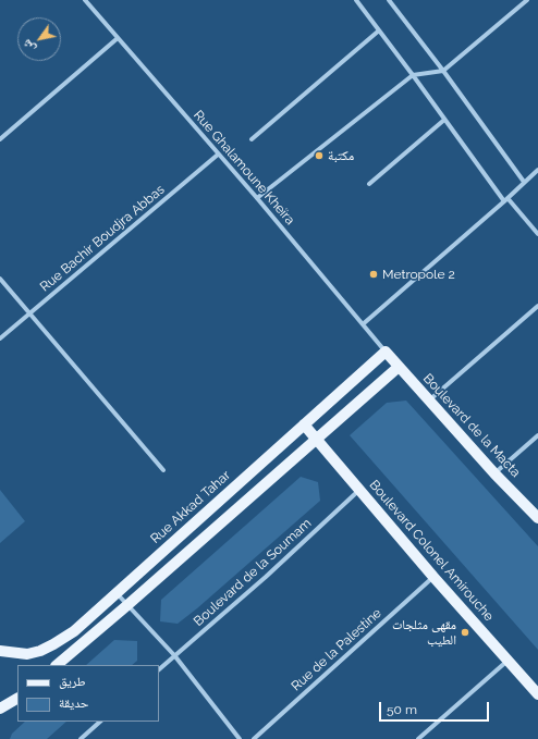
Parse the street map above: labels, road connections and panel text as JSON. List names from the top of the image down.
{
  "streets": {
    "main road": ["Boulevard de la Macta", "Rue Akkad Tahar", "Boulevard Colonel Amirouche"],
    "street": [
      "Rue Ghalamoune Kheïra",
      "Rue Bachir Boudjra Abbas",
      "Boulevard de la Soumam",
      "Rue de la Palestine"
    ]
  },
  "crossings": [
    ["Rue Ghalamoune Kheïra", "Rue Bachir Boudjra Abbas"],
    ["Rue Ghalamoune Kheïra", "Boulevard de la Macta"],
    ["Rue Ghalamoune Kheïra", "Rue Akkad Tahar"],
    ["Boulevard de la Macta", "Rue Akkad Tahar"],
    ["Rue Akkad Tahar", "Boulevard Colonel Amirouche"],
    ["Boulevard Colonel Amirouche", "Boulevard de la Soumam"],
    ["Boulevard Colonel Amirouche", "Rue de la Palestine"]
  ],
  "places": ["مكتبة", "Metropole 2", "مقهى مثلجات الطيب"],
  "legend": ["طريق", "حديقة"],
  "scale_bar": "50 m",
  "north": "bottom left"
}
